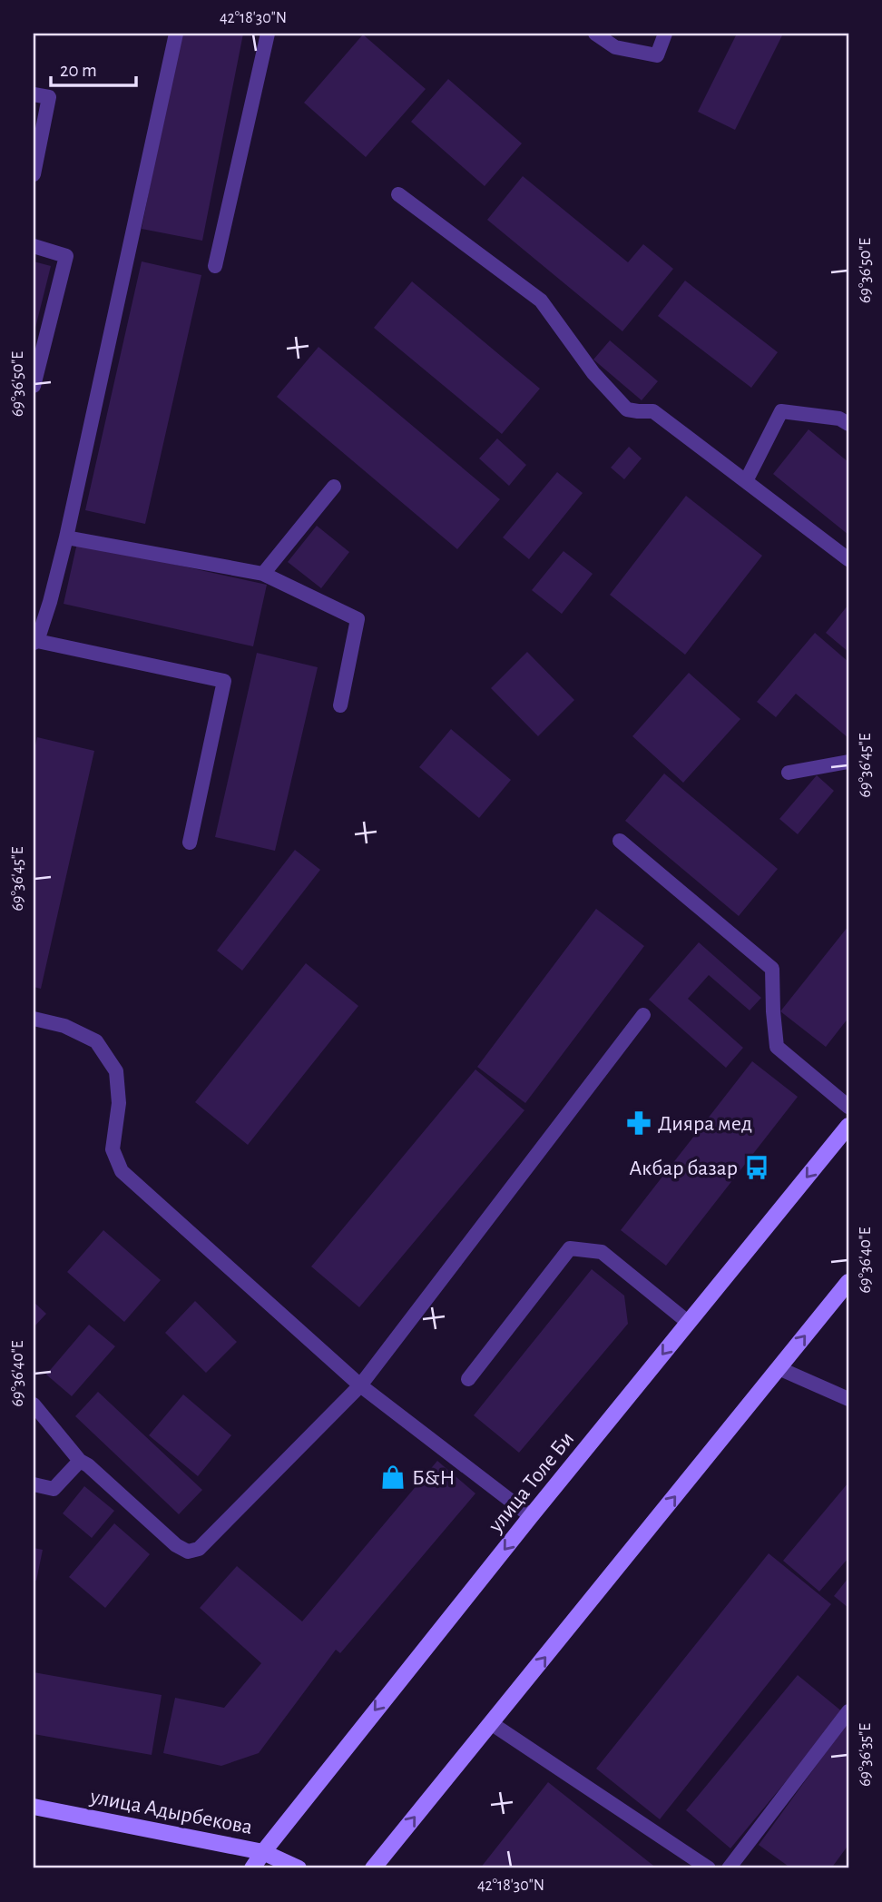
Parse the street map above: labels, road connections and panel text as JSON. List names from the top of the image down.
{
  "streets": {
    "main road": ["улица Толе Би", "улица Адырбекова"]
  },
  "crossings": [
    ["улица Толе Би", "улица Адырбекова"]
  ],
  "places": {
    "pharmacy": ["Дияра мед"],
    "bus stop": ["Акбар базар"],
    "shop": ["Б&Н"]
  },
  "scale_bar": "20 m",
  "coordinates": [
    "42°18'30\"N",
    "69°36'50\"E",
    "69°36'45\"E",
    "69°36'40\"E",
    "69°36'35\"E"
  ]
}
